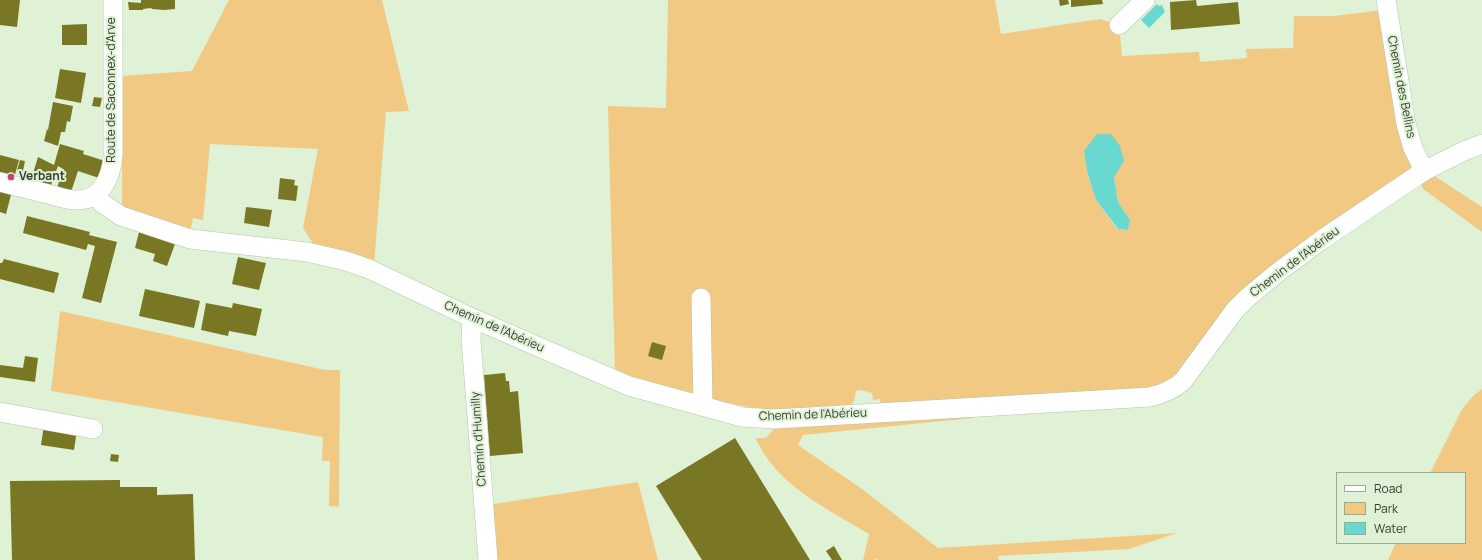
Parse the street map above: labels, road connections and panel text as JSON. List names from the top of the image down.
{
  "streets": {
    "street": [
      "Chemin des Bellins",
      "Route de Saconnex-d'Arve",
      "Chemin de l'Abérieu",
      "Chemin d'Humilly"
    ]
  },
  "crossings": [
    ["Chemin des Bellins", "Chemin de l'Abérieu"],
    ["Route de Saconnex-d'Arve", "Chemin de l'Abérieu"],
    ["Chemin de l'Abérieu", "Chemin d'Humilly"]
  ],
  "places": ["Verbant"],
  "legend": ["Road", "Park", "Water"]
}
